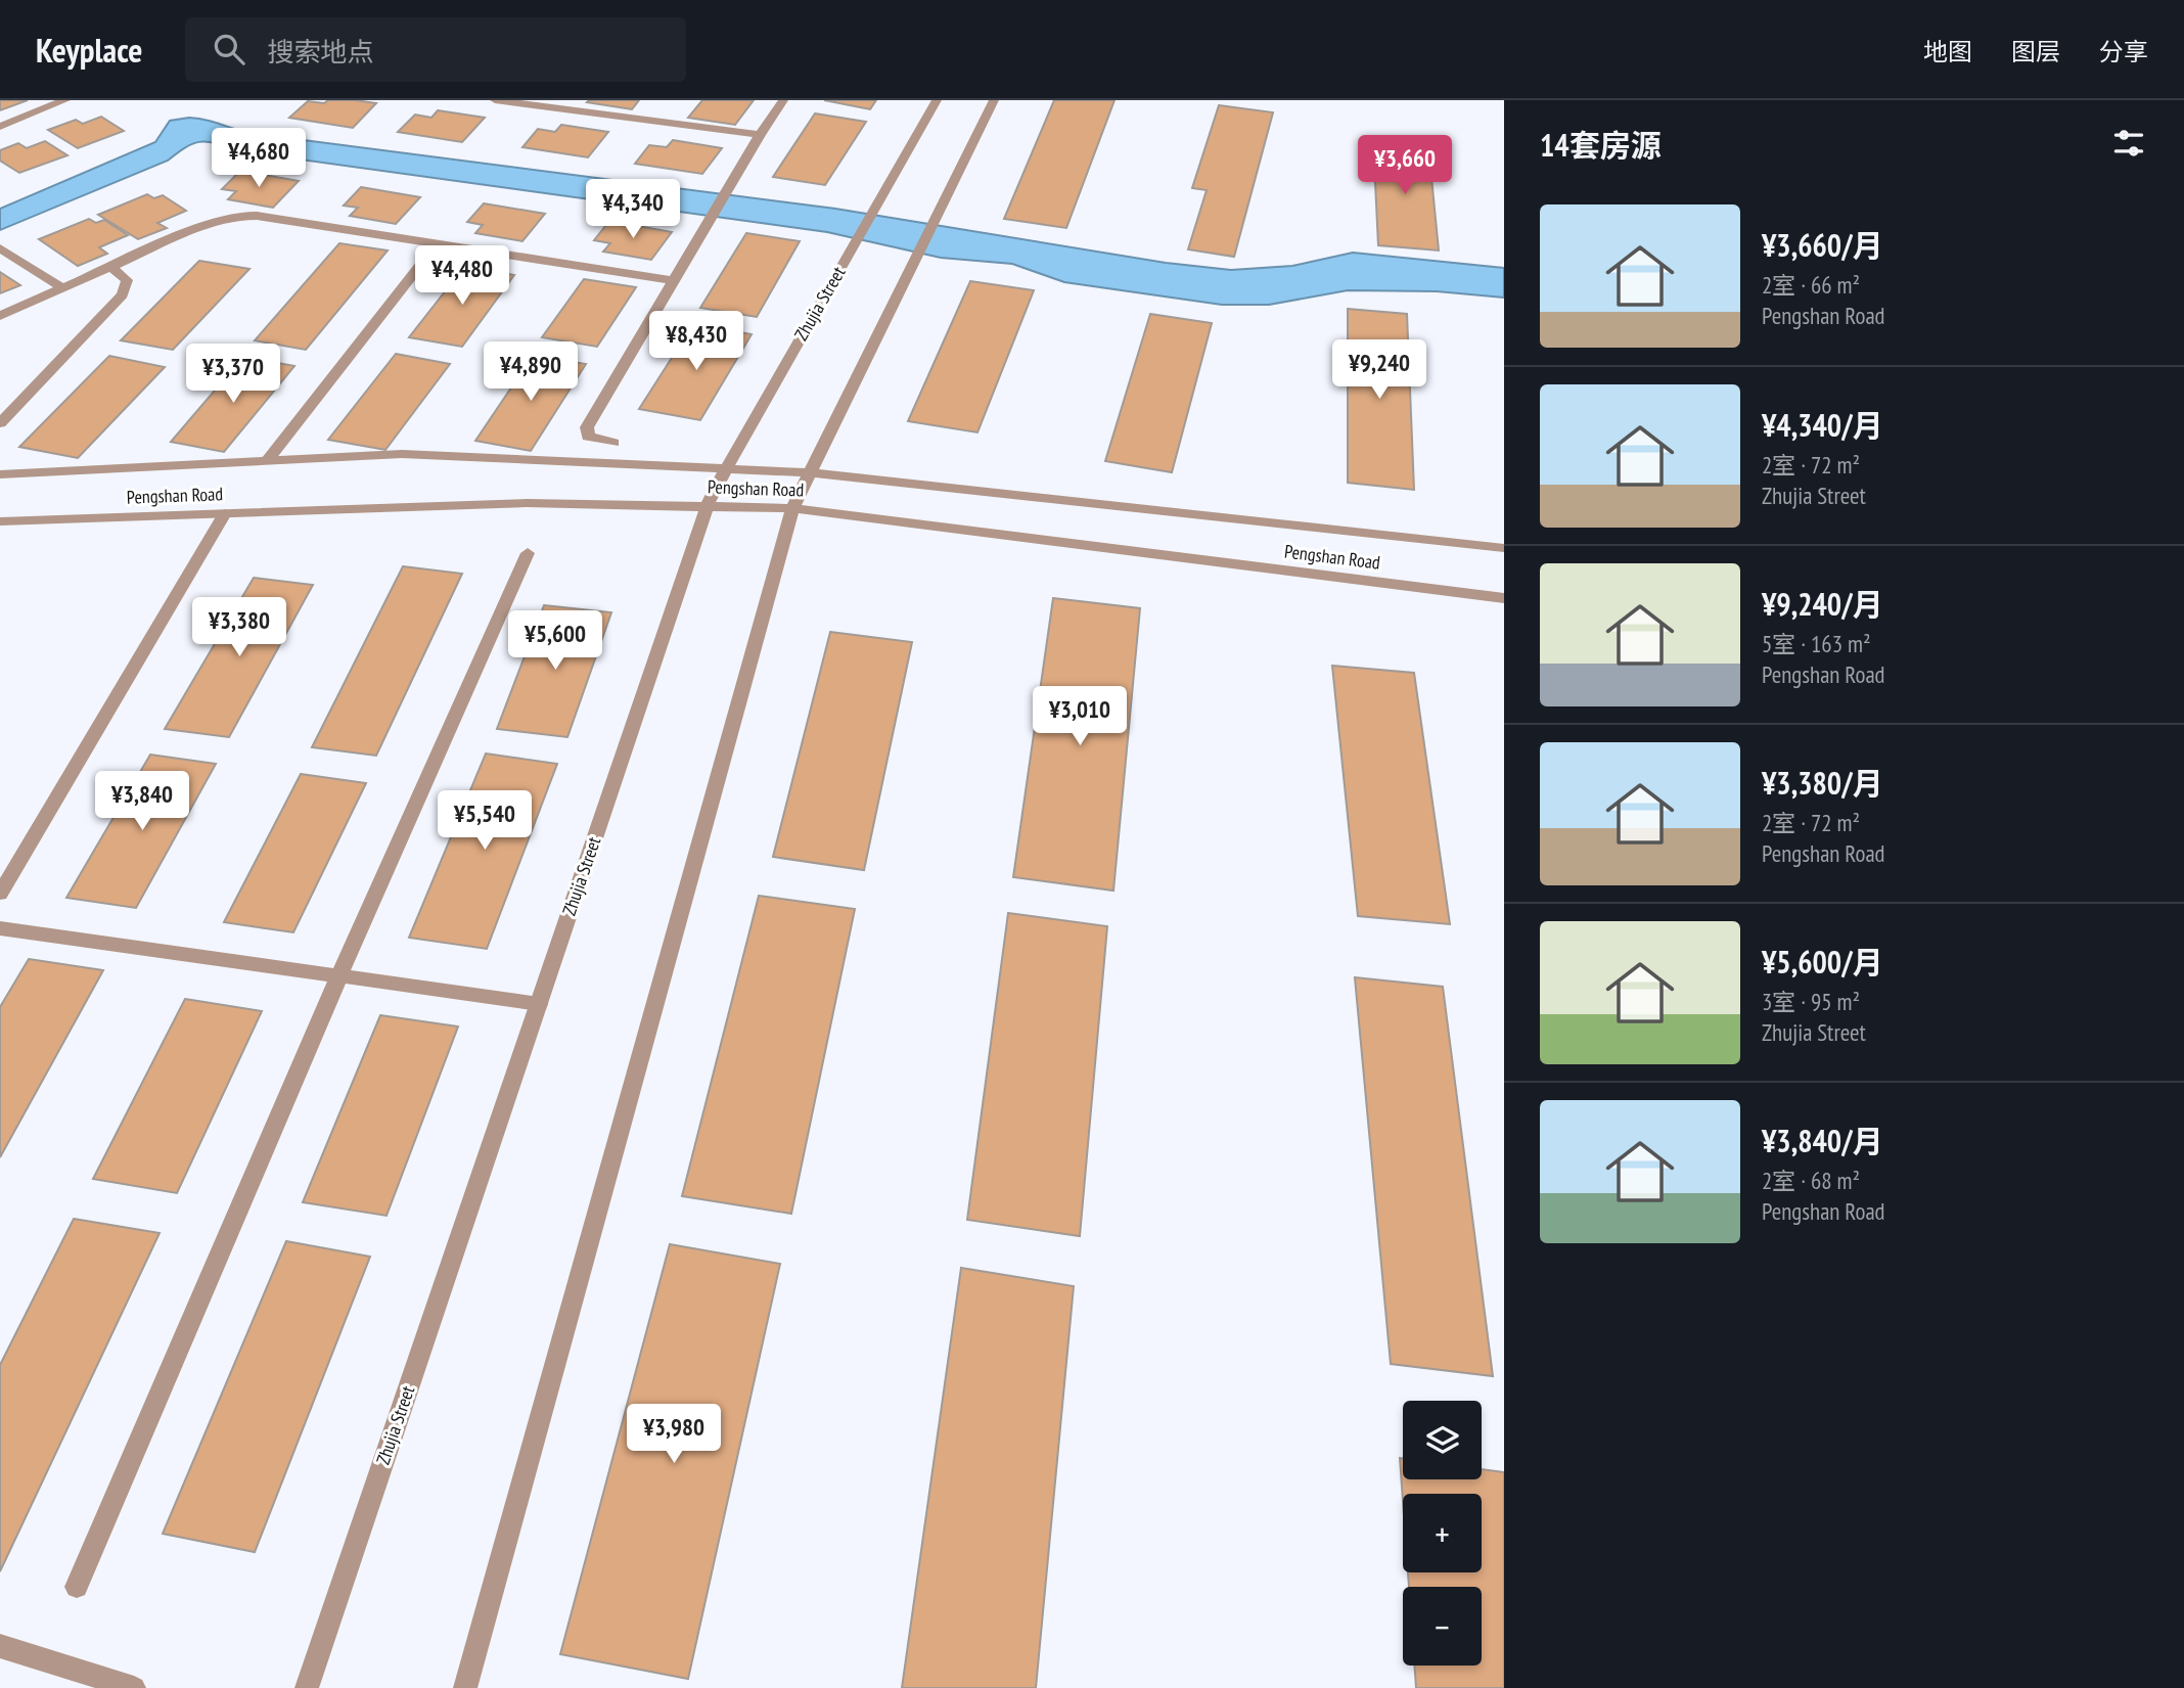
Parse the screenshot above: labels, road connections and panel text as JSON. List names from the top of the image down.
{
  "streets": {
    "street": ["Zhujia Street", "Pengshan Road"]
  },
  "crossings": [
    ["Zhujia Street", "Pengshan Road"]
  ],
  "page": {
    "header": "Keyplace",
    "search": "搜索地点",
    "nav": ["地图", "图层", "分享"],
    "heading": "14套房源",
    "price": [
      "¥4,680",
      "¥3,660",
      "¥4,340",
      "¥4,480",
      "¥8,430",
      "¥9,240",
      "¥4,890",
      "¥3,370",
      "¥3,380",
      "¥5,600",
      "¥3,010",
      "¥3,840",
      "¥5,540",
      "¥3,980"
    ],
    "list": [
      {
        "name": "¥3,660/月",
        "note": "2室 · 66 m² · Pengshan Road"
      },
      {
        "name": "¥4,340/月",
        "note": "2室 · 72 m² · Zhujia Street"
      },
      {
        "name": "¥9,240/月",
        "note": "5室 · 163 m² · Pengshan Road"
      },
      {
        "name": "¥3,380/月",
        "note": "2室 · 72 m² · Pengshan Road"
      },
      {
        "name": "¥5,600/月",
        "note": "3室 · 95 m² · Zhujia Street"
      },
      {
        "name": "¥3,840/月",
        "note": "2室 · 68 m² · Pengshan Road"
      }
    ],
    "map_buttons": ["+", "−"]
  }
}
